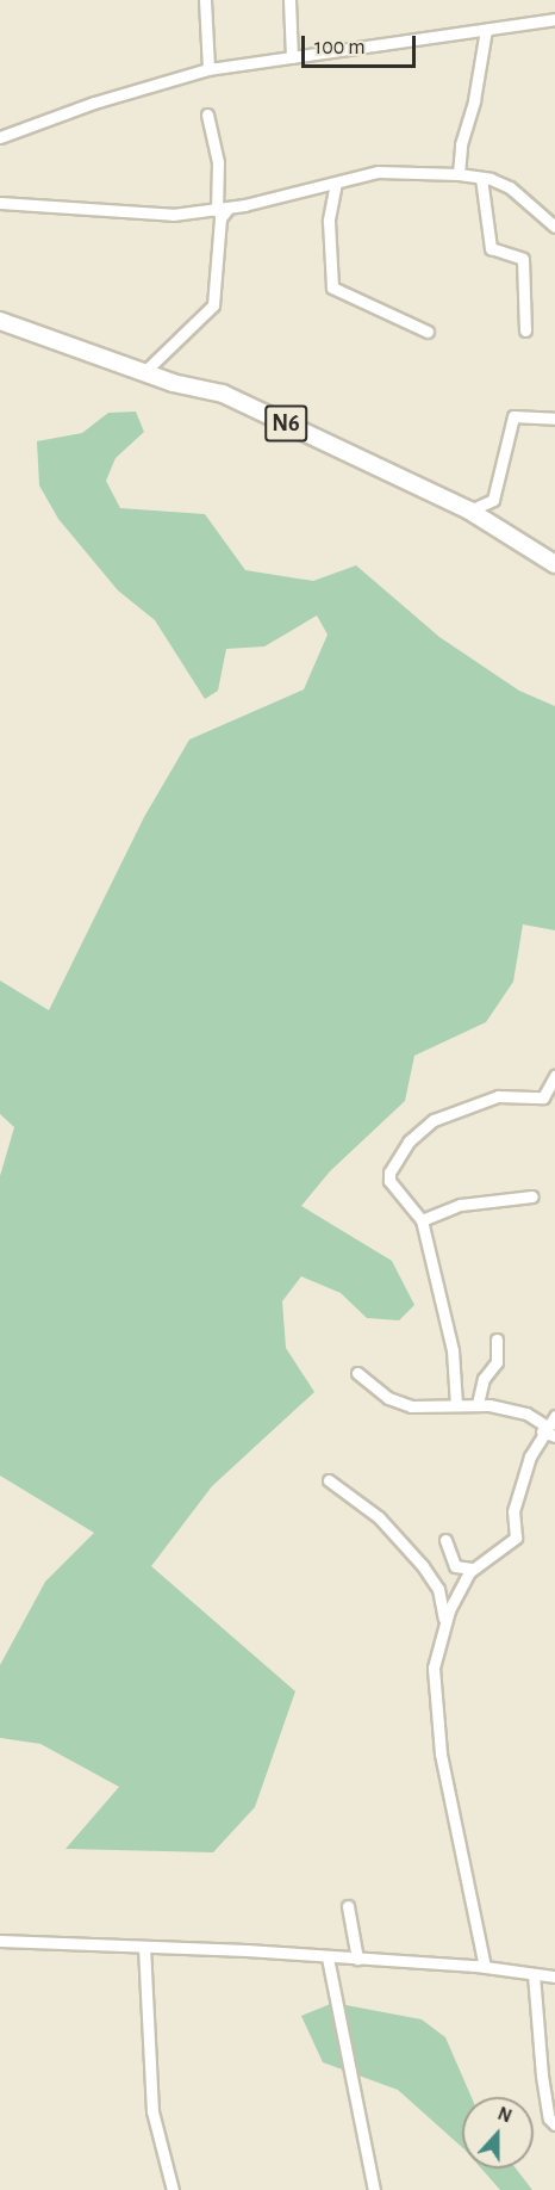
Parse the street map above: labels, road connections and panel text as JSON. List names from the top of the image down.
{
  "streets": {
    "highway": ["N6"]
  },
  "scale_bar": "100 m",
  "north": "top"
}
